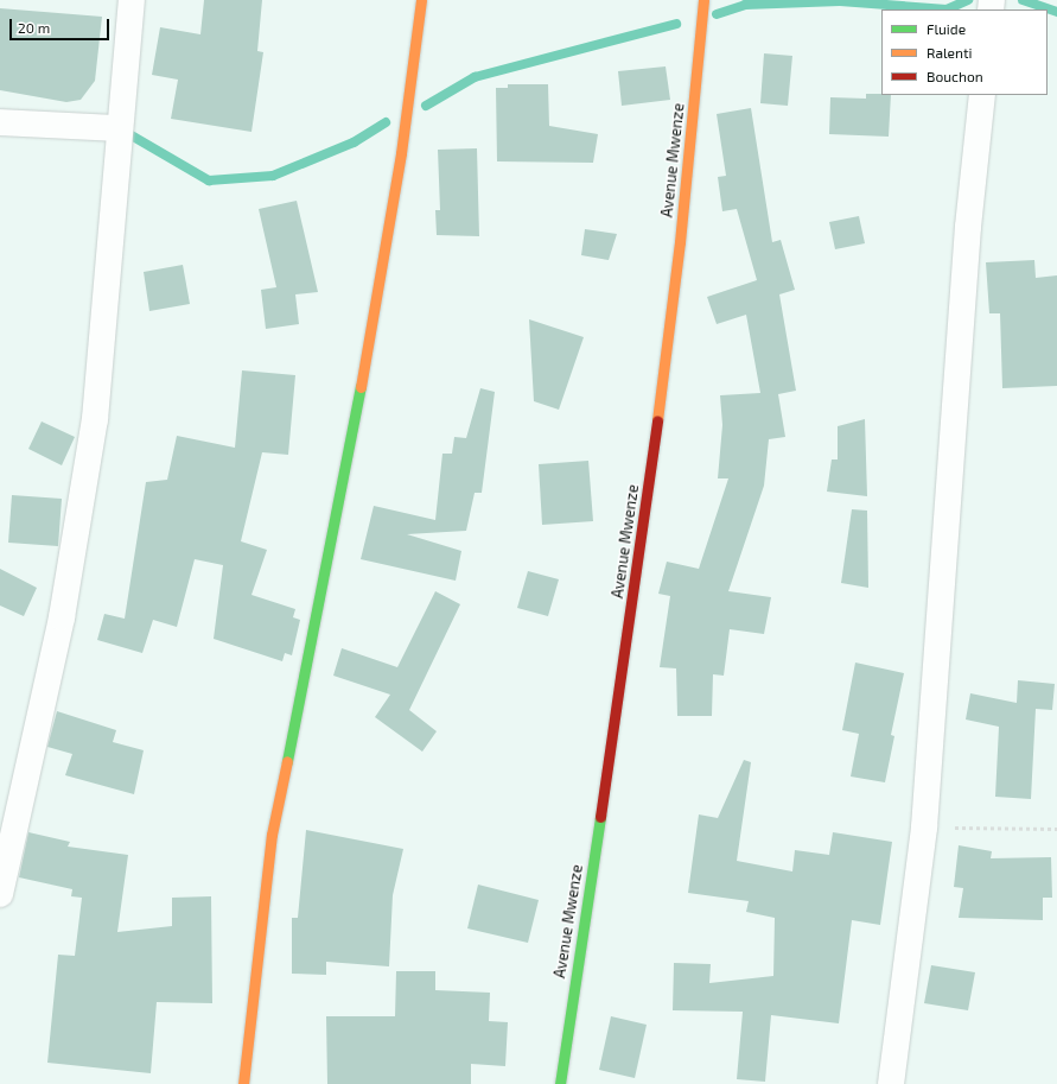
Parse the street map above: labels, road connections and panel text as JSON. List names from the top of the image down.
{
  "streets": {
    "street": ["Avenue Mwenze"]
  },
  "legend": ["Fluide", "Ralenti", "Bouchon"],
  "scale_bar": "20 m"
}
